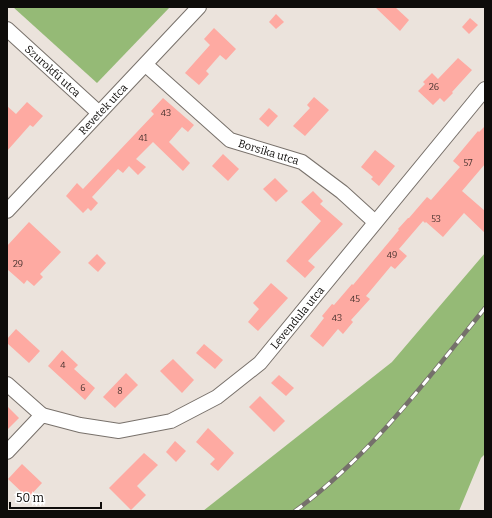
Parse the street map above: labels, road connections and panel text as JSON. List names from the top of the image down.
{
  "streets": {
    "street": [
      "Szurokfű utca",
      "Revetek utca",
      "Borsika utca",
      "Levendula utca"
    ]
  },
  "crossings": [
    ["Szurokfű utca", "Revetek utca"],
    ["Revetek utca", "Borsika utca"],
    ["Borsika utca", "Levendula utca"]
  ],
  "house_numbers": [
    "26",
    "43",
    "41",
    "57",
    "53",
    "49",
    "29",
    "45",
    "43",
    "4",
    "6",
    "8"
  ],
  "scale_bar": "50 m"
}
